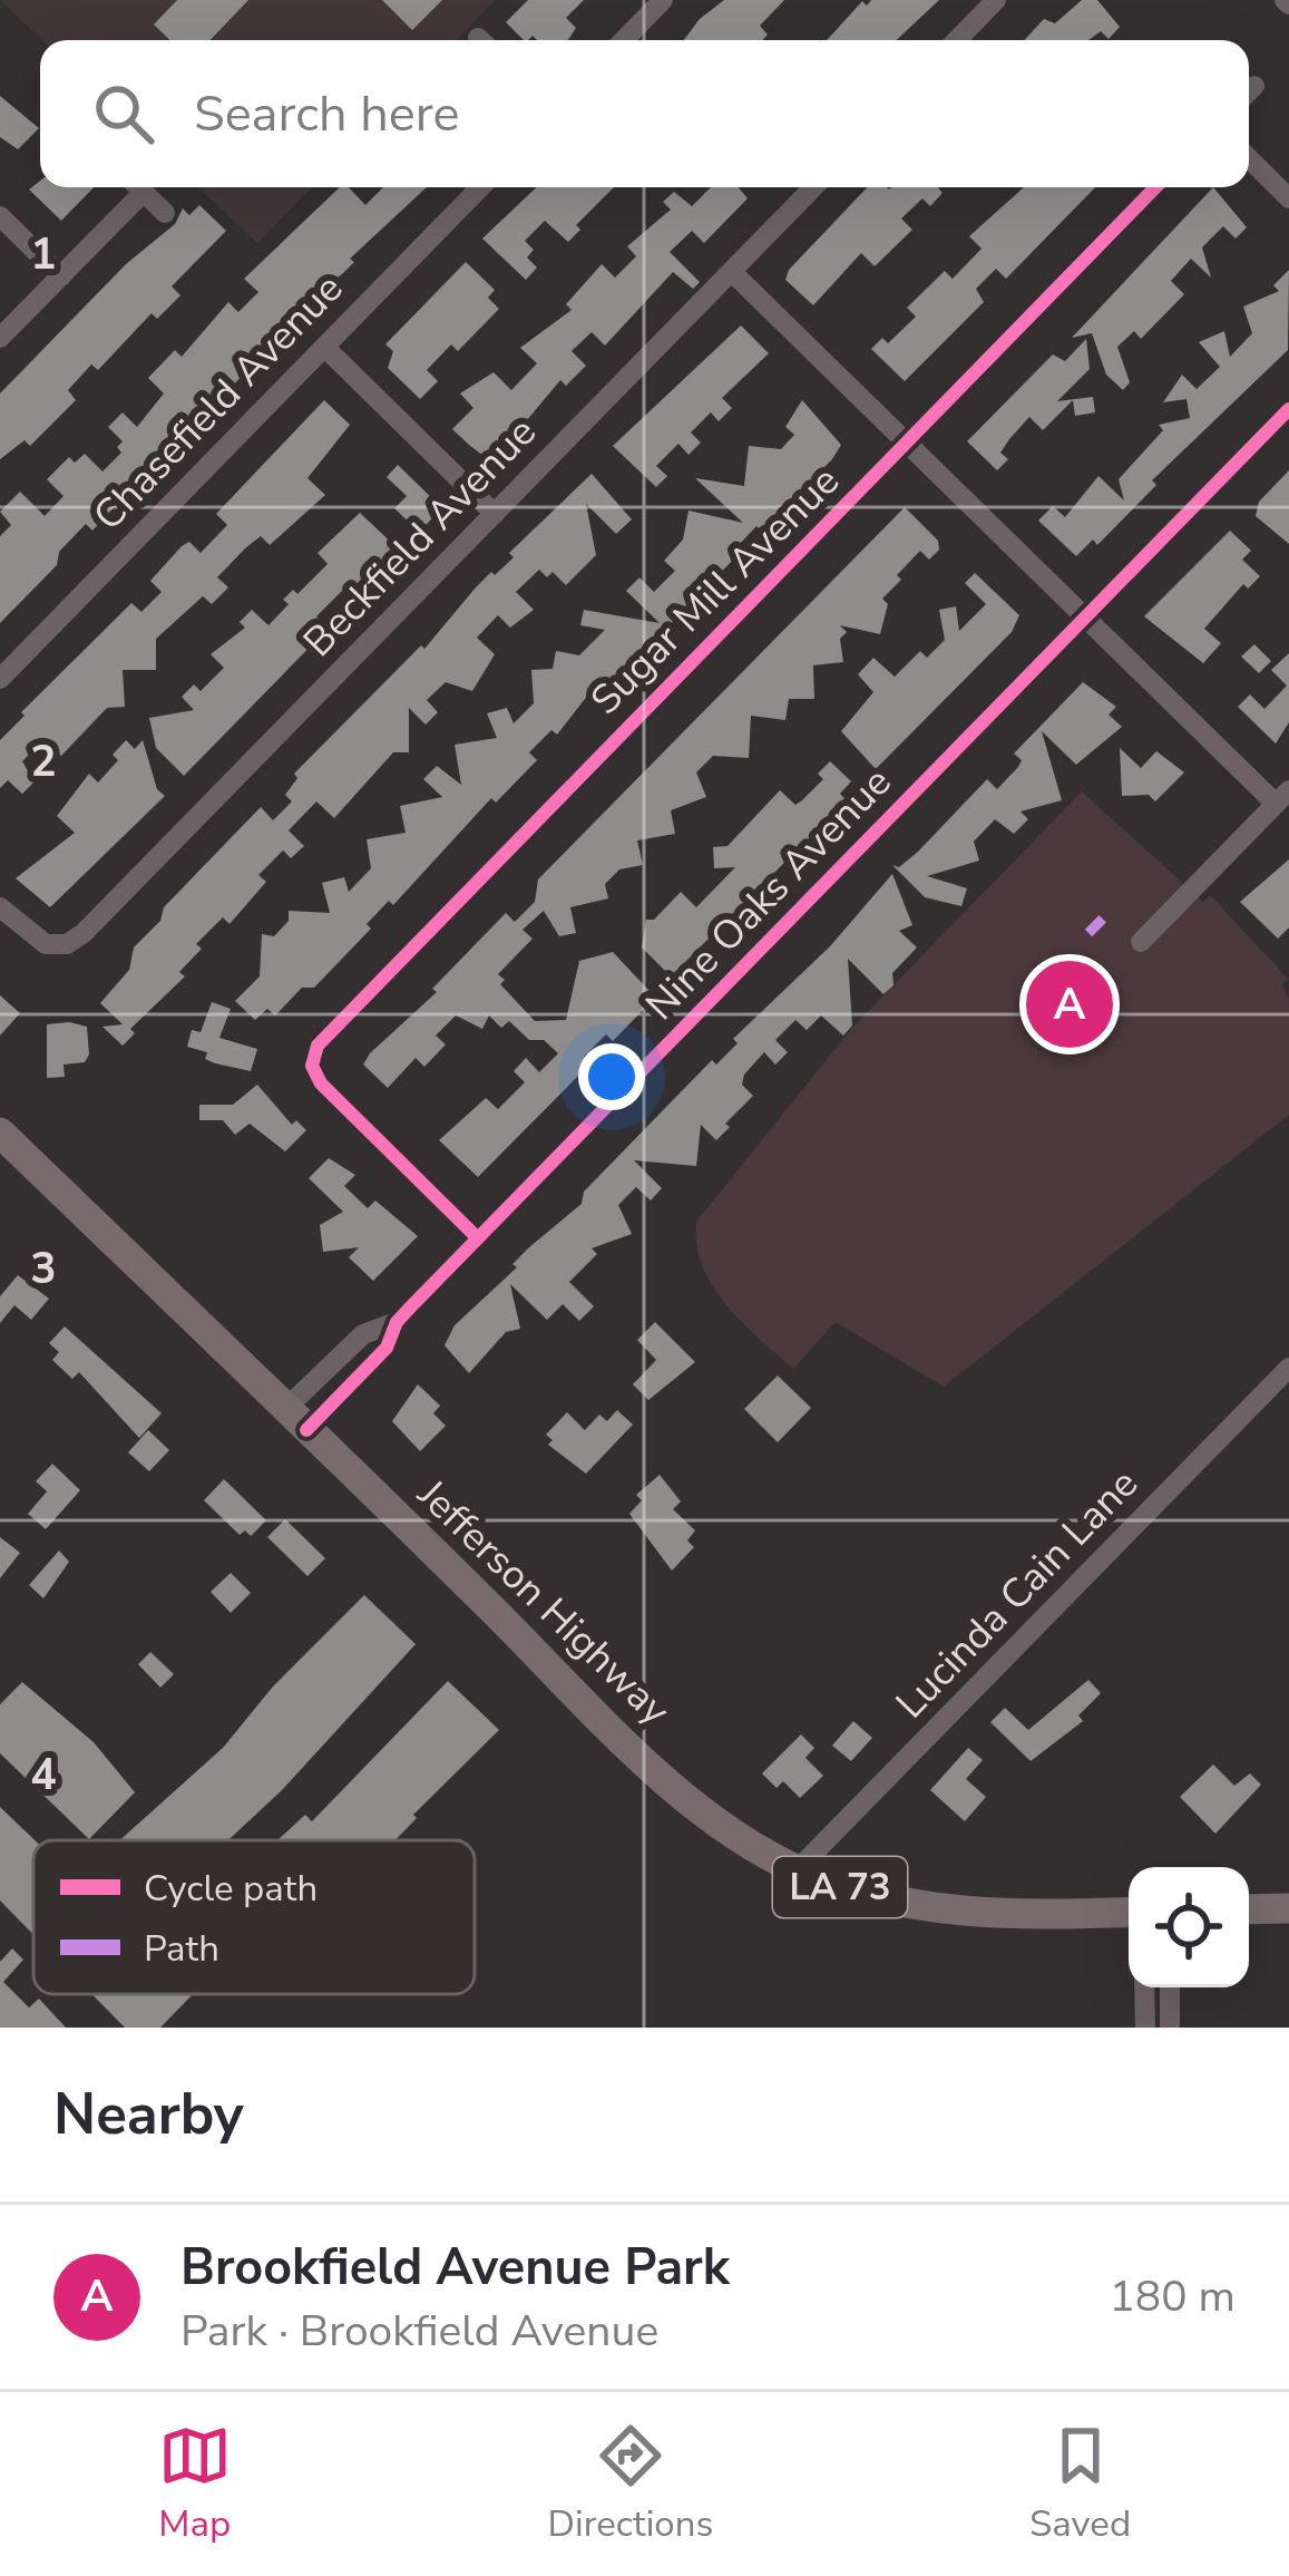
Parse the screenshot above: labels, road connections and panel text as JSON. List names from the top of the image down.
{
  "streets": {
    "main road": ["Jefferson Highway", "LA 73"],
    "street": [
      "Chasefield Avenue",
      "Beckfield Avenue",
      "Sugar Mill Avenue",
      "Nine Oaks Avenue",
      "Lucinda Cain Lane"
    ]
  },
  "crossings": [
    ["Sugar Mill Avenue", "Nine Oaks Avenue"],
    ["Nine Oaks Avenue", "Jefferson Highway"],
    ["Lucinda Cain Lane", "Jefferson Highway"]
  ],
  "legend": ["Cycle path", "Path"],
  "page": {
    "search": "Search here",
    "pins": "A",
    "heading": "Nearby",
    "list": [
      {
        "mark": "A",
        "name": "Brookfield Avenue Park",
        "note": "Park · Brookfield Avenue",
        "value": "180 m"
      }
    ],
    "nav": ["Map", "Directions", "Saved"]
  },
  "grid": {
    "rows": [
      "1",
      "2",
      "3",
      "4"
    ]
  }
}
